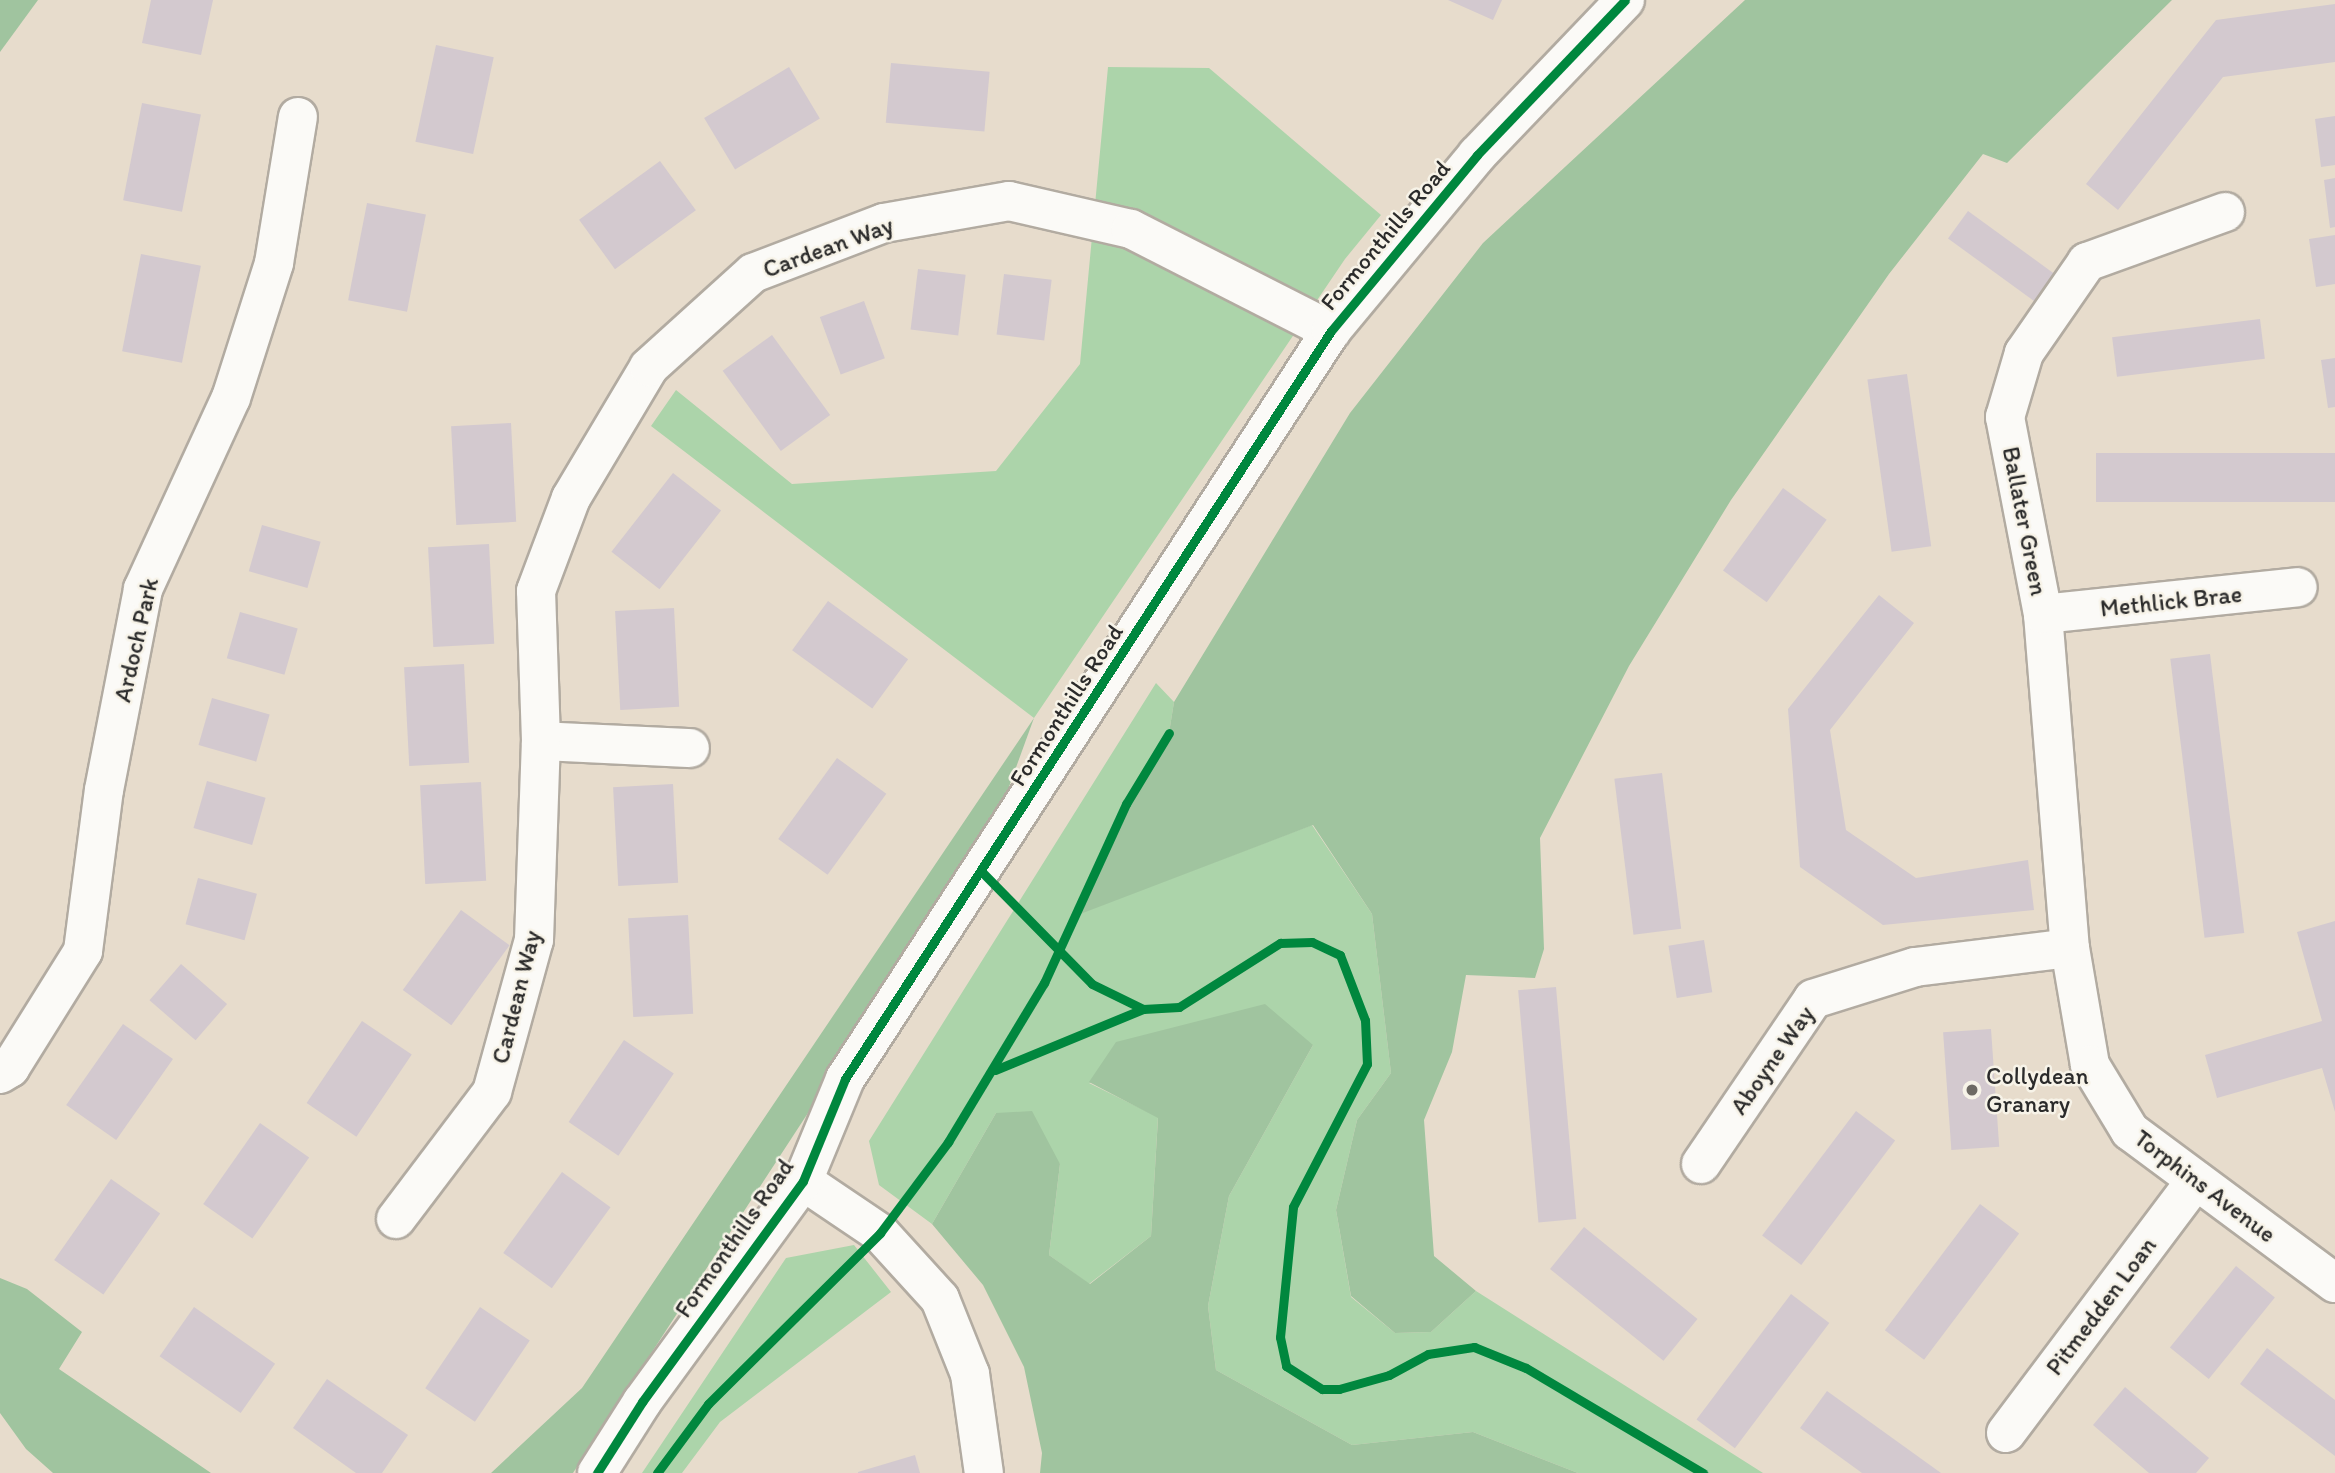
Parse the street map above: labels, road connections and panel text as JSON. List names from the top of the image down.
{
  "streets": {
    "street": [
      "Formonthills Road",
      "Cardean Way",
      "Ballater Green",
      "Methlick Brae",
      "Ardoch Park",
      "Aboyne Way",
      "Torphins Avenue",
      "Pitmedden Loan"
    ]
  },
  "crossings": [
    ["Formonthills Road", "Cardean Way"],
    ["Ballater Green", "Methlick Brae"],
    ["Ballater Green", "Aboyne Way"],
    ["Ballater Green", "Torphins Avenue"],
    ["Aboyne Way", "Torphins Avenue"],
    ["Torphins Avenue", "Pitmedden Loan"]
  ],
  "places": ["Collydean Granary"]
}
